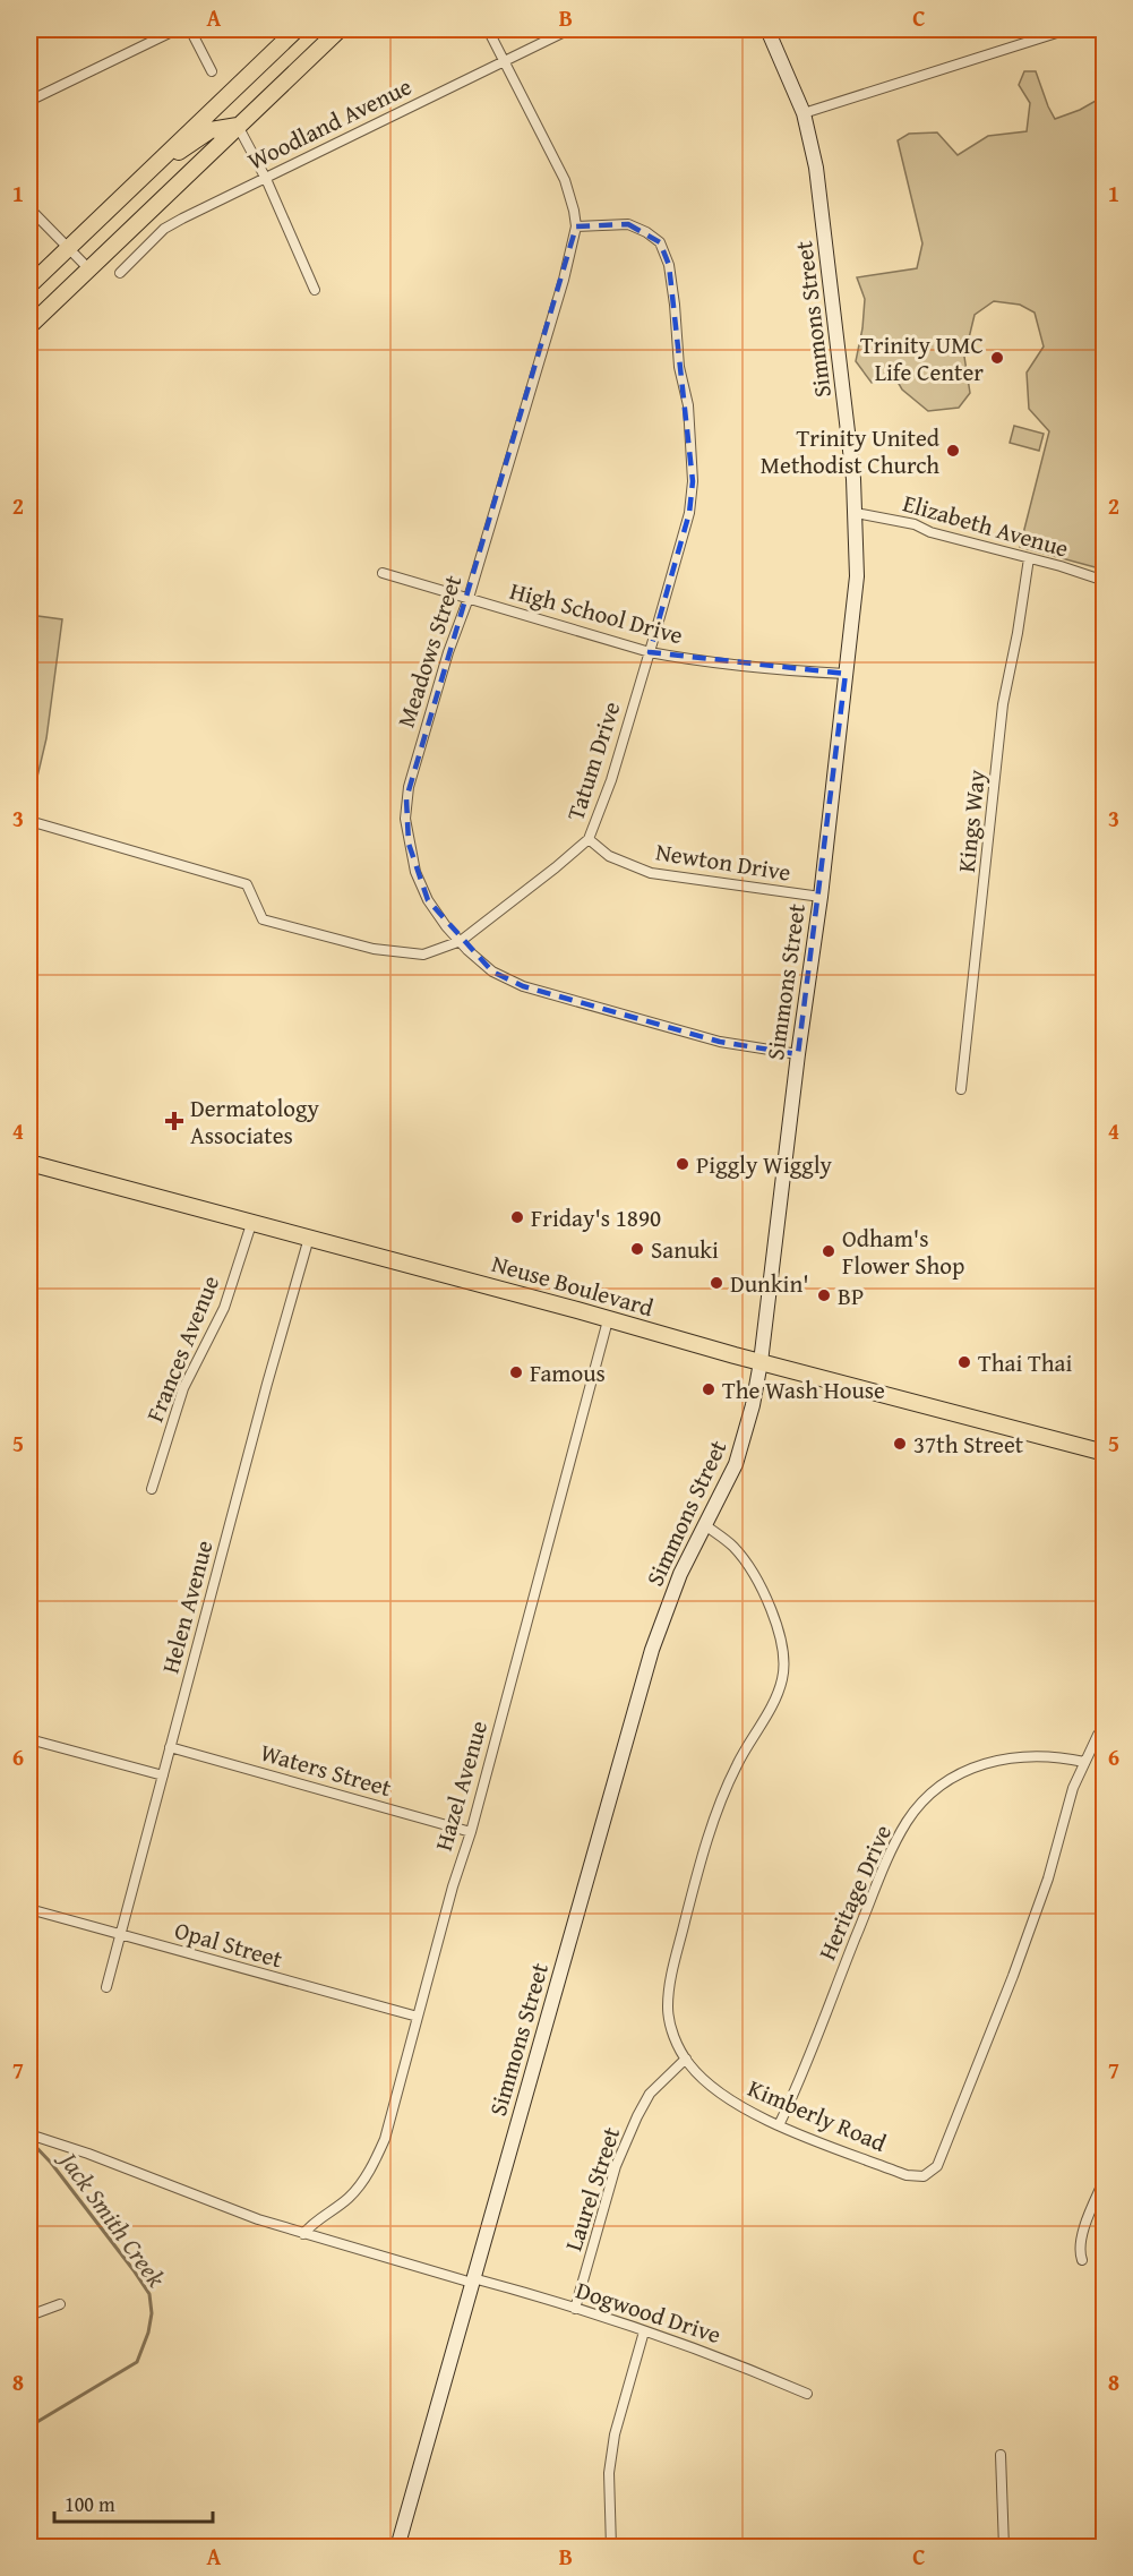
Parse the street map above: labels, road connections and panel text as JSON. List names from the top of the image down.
{
  "streets": {
    "main road": ["Neuse Boulevard"],
    "street": [
      "Woodland Avenue",
      "Simmons Street",
      "Elizabeth Avenue",
      "High School Drive",
      "Meadows Street",
      "Tatum Drive",
      "Kings Way",
      "Newton Drive",
      "Frances Avenue",
      "Helen Avenue",
      "Waters Street",
      "Hazel Avenue",
      "Heritage Drive",
      "Opal Street",
      "Kimberly Road",
      "Laurel Street",
      "Dogwood Drive"
    ]
  },
  "crossings": [
    ["Woodland Avenue", "Meadows Street"],
    ["Simmons Street", "Elizabeth Avenue"],
    ["Simmons Street", "High School Drive"],
    ["Simmons Street", "Meadows Street"],
    ["Simmons Street", "Newton Drive"],
    ["Simmons Street", "Neuse Boulevard"],
    ["Simmons Street", "Kimberly Road"],
    ["Simmons Street", "Dogwood Drive"],
    ["Elizabeth Avenue", "Kings Way"],
    ["High School Drive", "Meadows Street"],
    ["High School Drive", "Tatum Drive"],
    ["Meadows Street", "Tatum Drive"],
    ["Tatum Drive", "Newton Drive"],
    ["Neuse Boulevard", "Frances Avenue"],
    ["Neuse Boulevard", "Helen Avenue"],
    ["Neuse Boulevard", "Hazel Avenue"],
    ["Helen Avenue", "Waters Street"],
    ["Helen Avenue", "Opal Street"],
    ["Waters Street", "Hazel Avenue"],
    ["Hazel Avenue", "Opal Street"],
    ["Heritage Drive", "Kimberly Road"],
    ["Kimberly Road", "Laurel Street"],
    ["Laurel Street", "Dogwood Drive"]
  ],
  "water": ["Jack Smith Creek"],
  "places": {
    "other": [
      "Trinity UMC Life Center",
      "Trinity United Methodist Church",
      "Piggly Wiggly",
      "Friday's 1890",
      "Sanuki",
      "Odham's Flower Shop",
      "Dunkin'",
      "BP",
      "Thai Thai",
      "Famous",
      "The Wash House",
      "37th Street"
    ],
    "health": ["Dermatology Associates"]
  },
  "scale_bar": "100 m",
  "grid": {
    "columns": ["A", "B", "C"],
    "rows": [
      "1",
      "2",
      "3",
      "4",
      "5",
      "6",
      "7",
      "8"
    ]
  }
}
